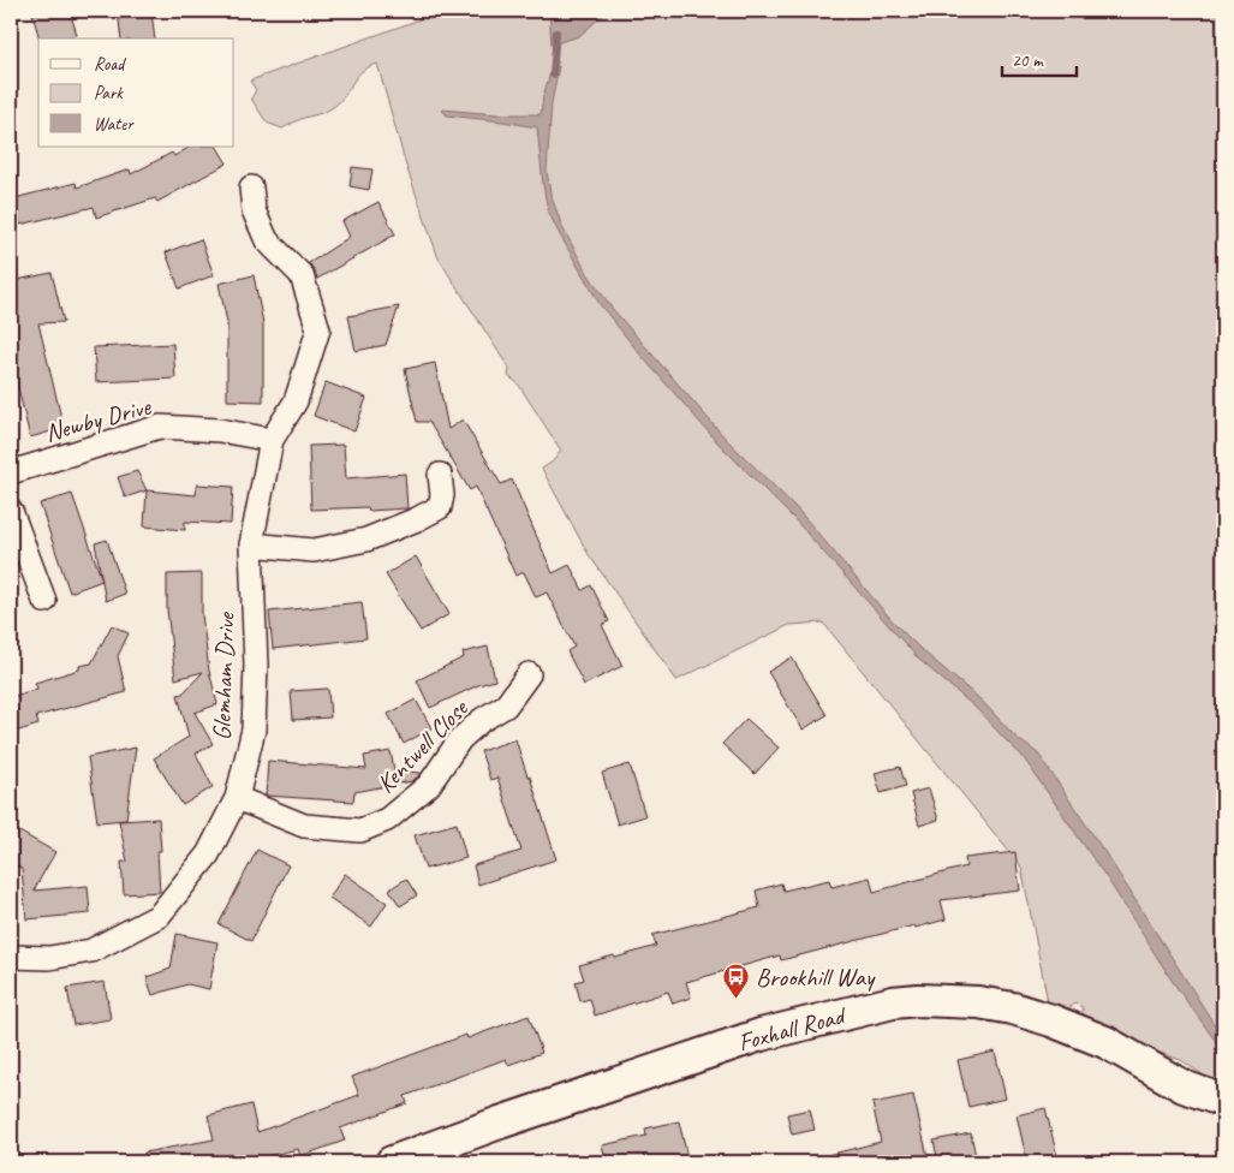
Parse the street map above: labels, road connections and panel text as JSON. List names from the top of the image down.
{
  "streets": {
    "street": [
      "Newby Drive",
      "Glemham Drive",
      "Kentwell Close",
      "Foxhall Road"
    ]
  },
  "crossings": [
    ["Newby Drive", "Glemham Drive"],
    ["Glemham Drive", "Kentwell Close"]
  ],
  "places": {
    "bus stop": ["Brookhill Way"]
  },
  "legend": ["Road", "Park", "Water"],
  "scale_bar": "20 m"
}
